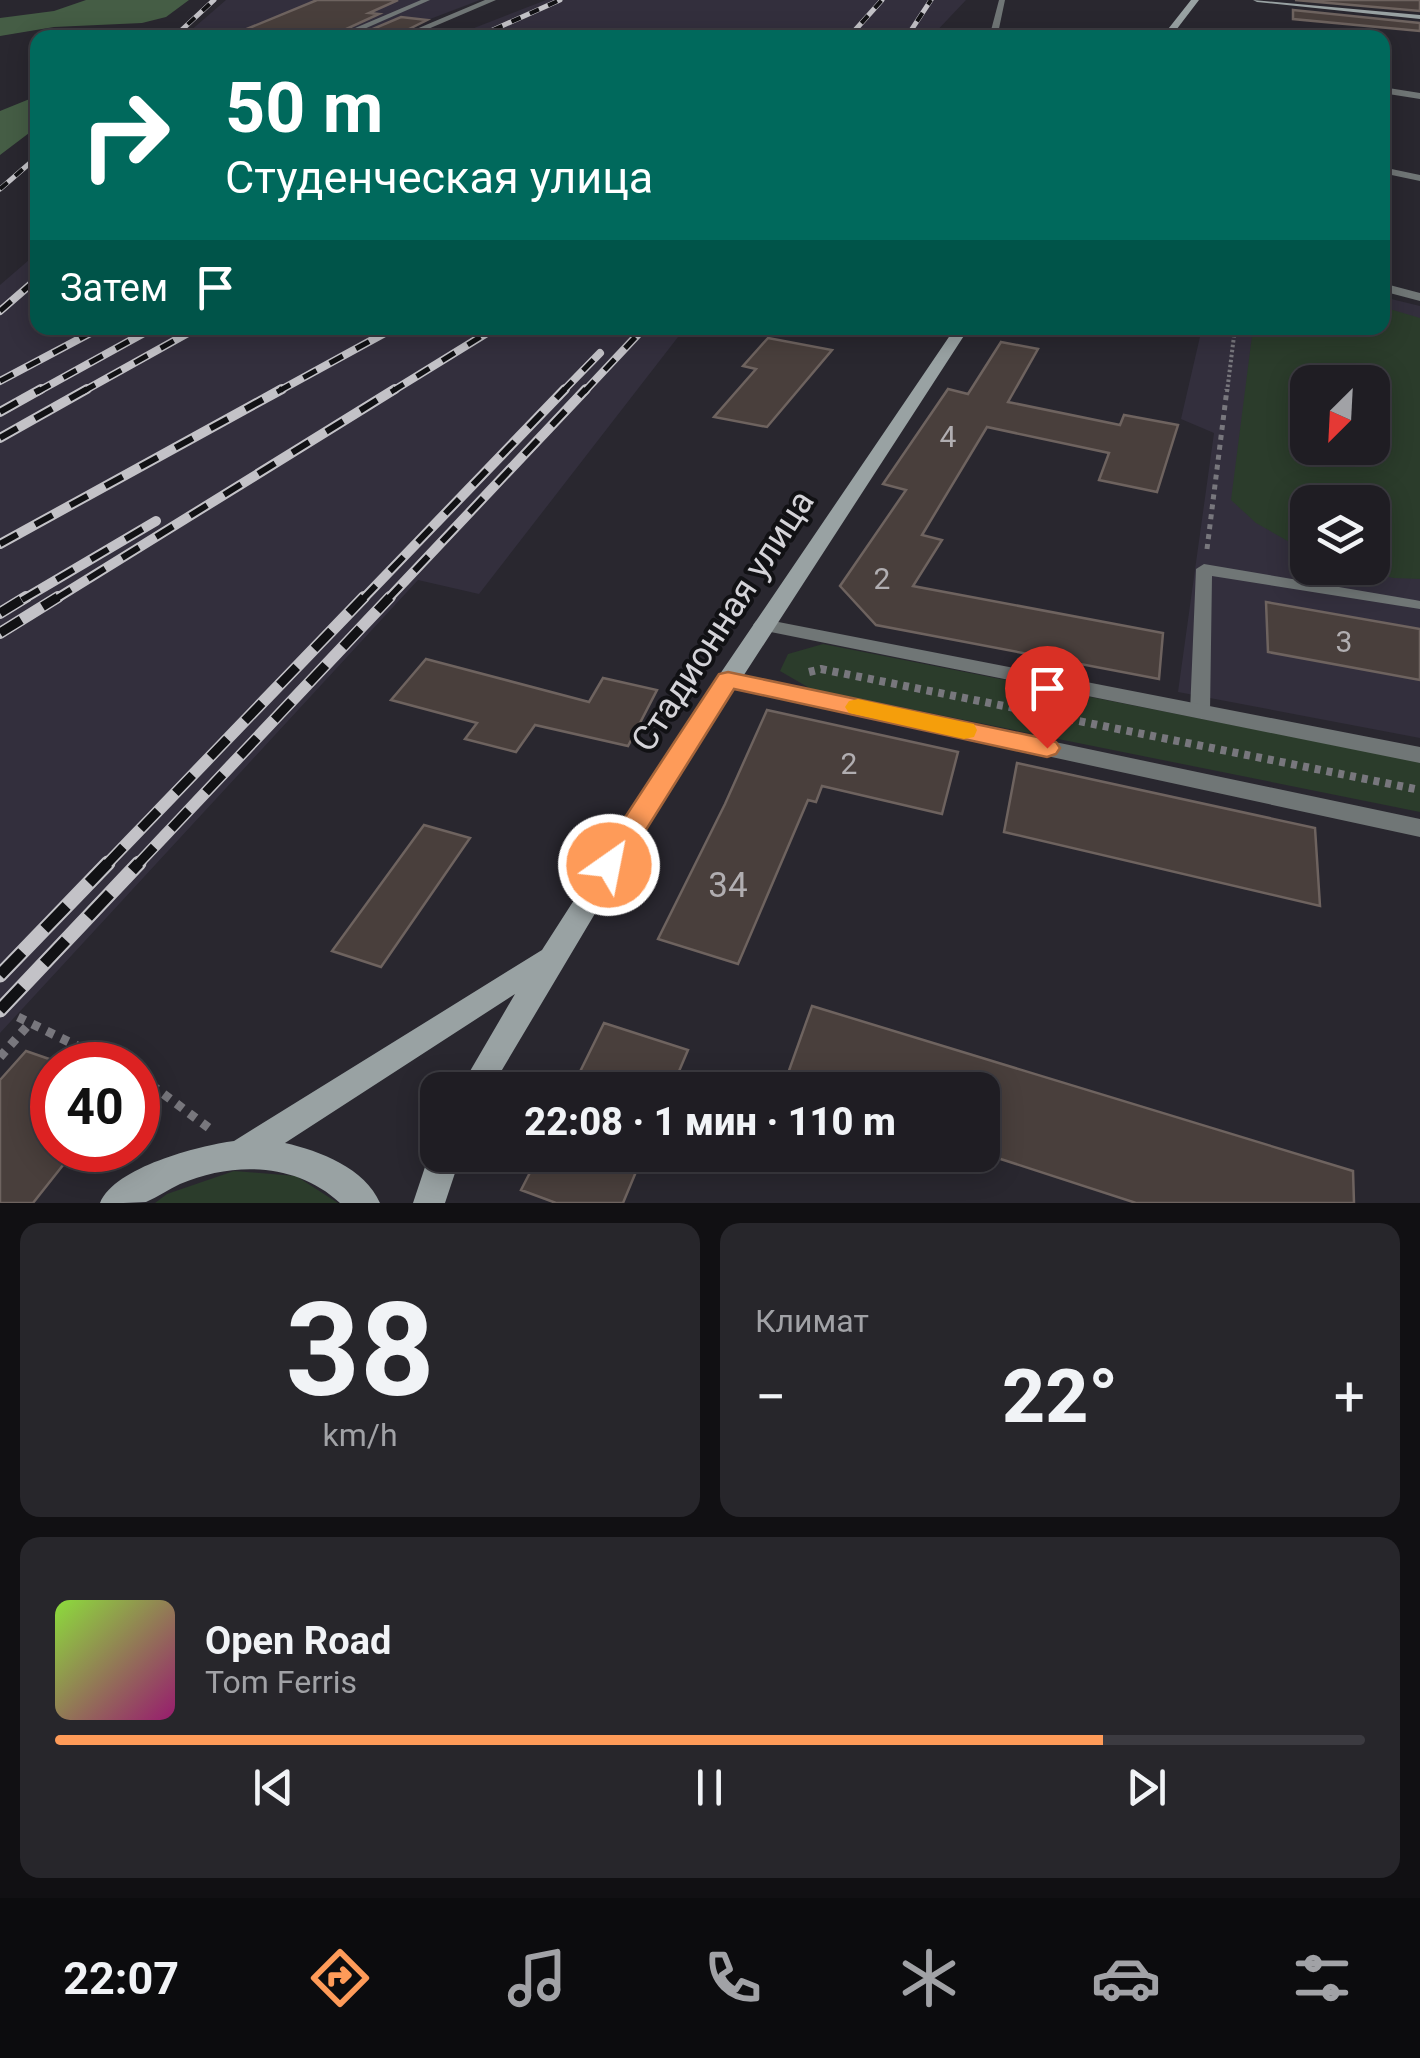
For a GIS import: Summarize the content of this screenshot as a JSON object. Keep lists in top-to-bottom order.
{
  "streets": {
    "street": ["Стадионная улица"]
  },
  "house_numbers": [
    "4",
    "2",
    "3",
    "2",
    "34"
  ],
  "north": "bottom left",
  "page": {
    "turn": ["50 m", "Студенческая улица"],
    "then": "Затем",
    "limit": "40",
    "trip": "22:08 · 1 мин · 110 m",
    "tile": [
      ["38", "km/h"],
      "Климат"
    ],
    "heat": ["−", "22°", "+"],
    "song": ["Open Road", "Tom Ferris"],
    "tabs": "22:07"
  }
}
